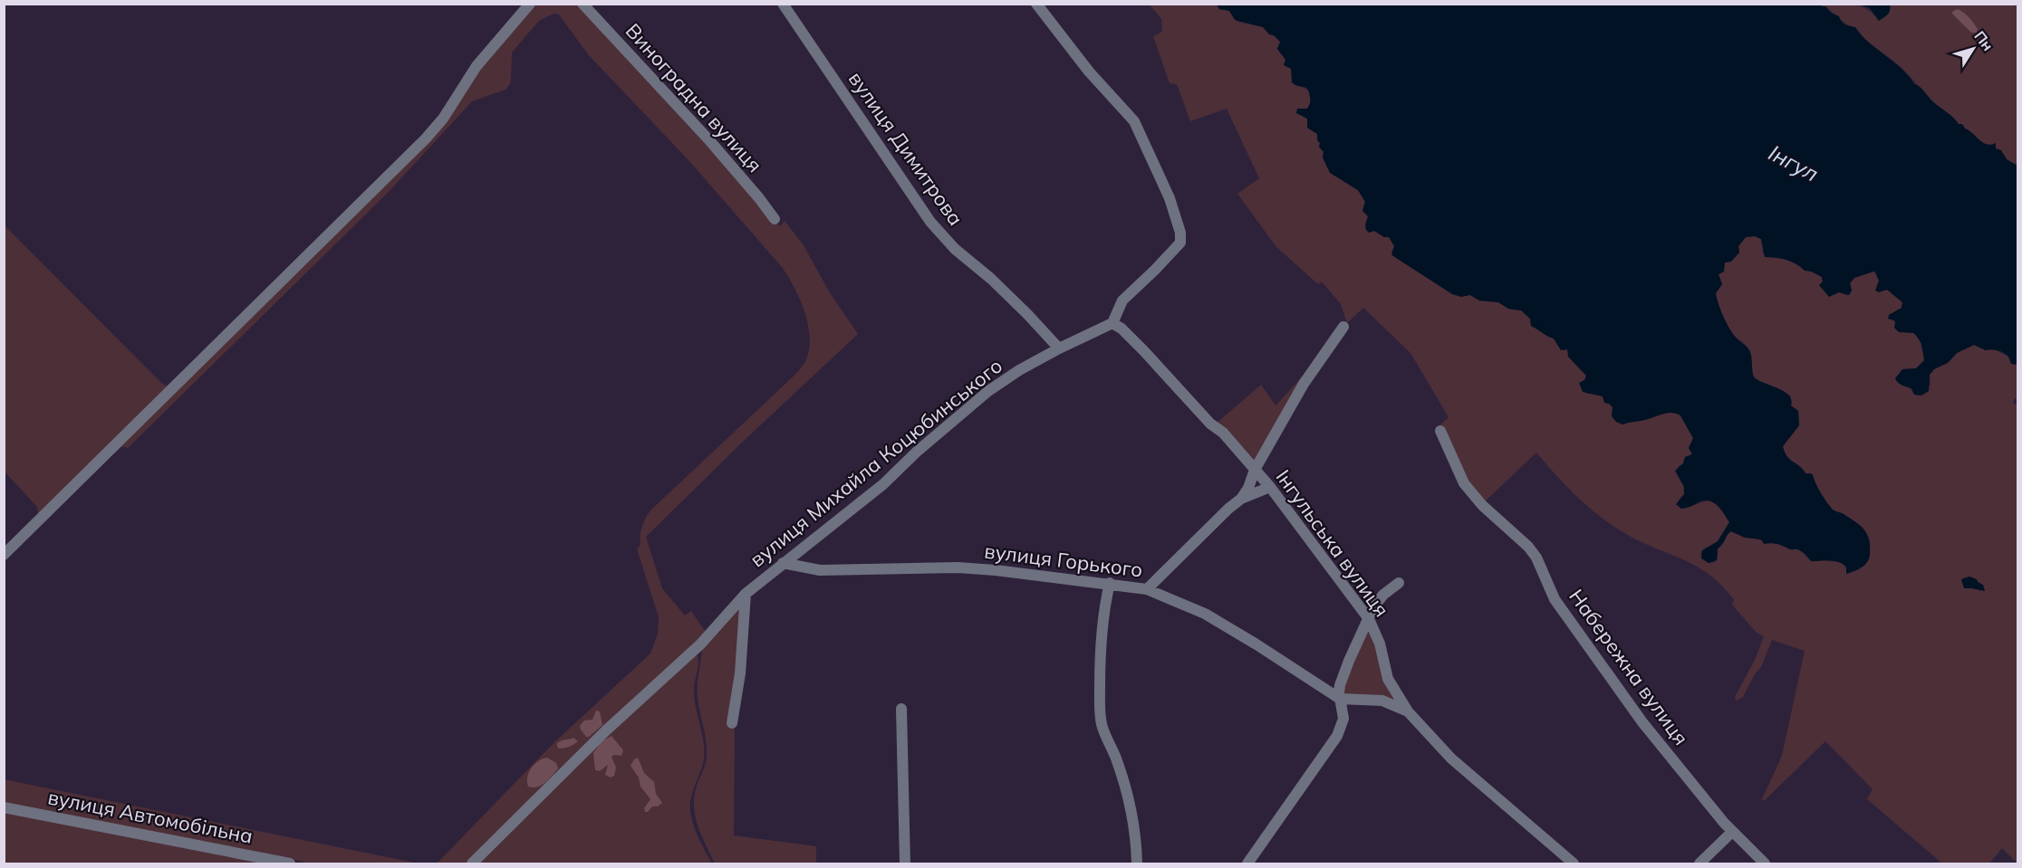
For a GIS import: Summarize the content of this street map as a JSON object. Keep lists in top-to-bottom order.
{
  "streets": {
    "street": [
      "Виноградна вулиця",
      "вулиця Димитрова",
      "вулиця Михайла Коцюбинського",
      "Інгульська вулиця",
      "вулиця Горького",
      "Набережна вулиця",
      "вулиця Автомобільна"
    ]
  },
  "crossings": [
    ["вулиця Димитрова", "вулиця Михайла Коцюбинського"],
    ["вулиця Михайла Коцюбинського", "Інгульська вулиця"],
    ["вулиця Михайла Коцюбинського", "вулиця Горького"]
  ],
  "water": ["Інгул"],
  "north": "top right"
}
